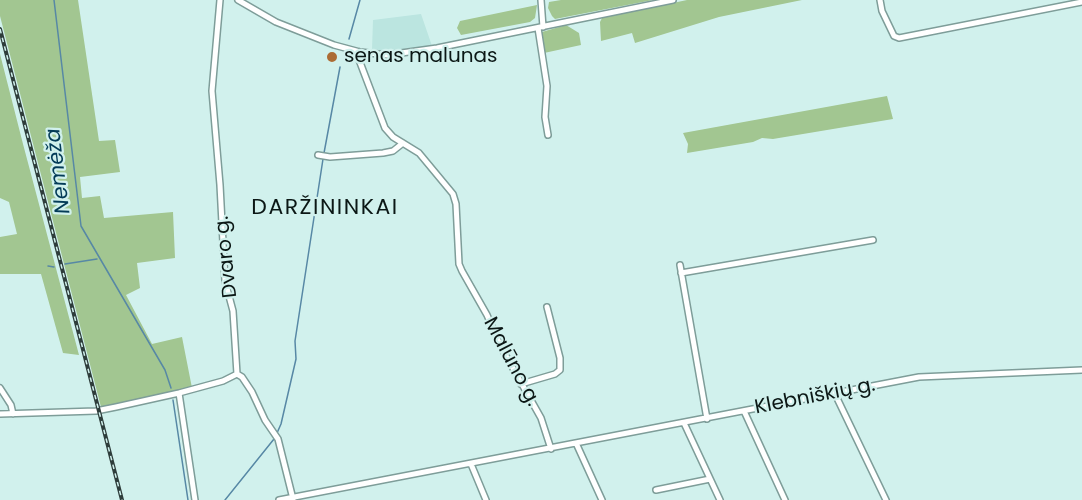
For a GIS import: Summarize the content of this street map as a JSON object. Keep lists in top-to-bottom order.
{
  "streets": {
    "street": ["Dvaro g.", "Malūno g.", "Klebniškių g."]
  },
  "crossings": [
    ["Malūno g.", "Klebniškių g."]
  ],
  "districts": ["DARŽININKAI"],
  "water": ["Nemėža"],
  "places": ["senas malunas"]
}
